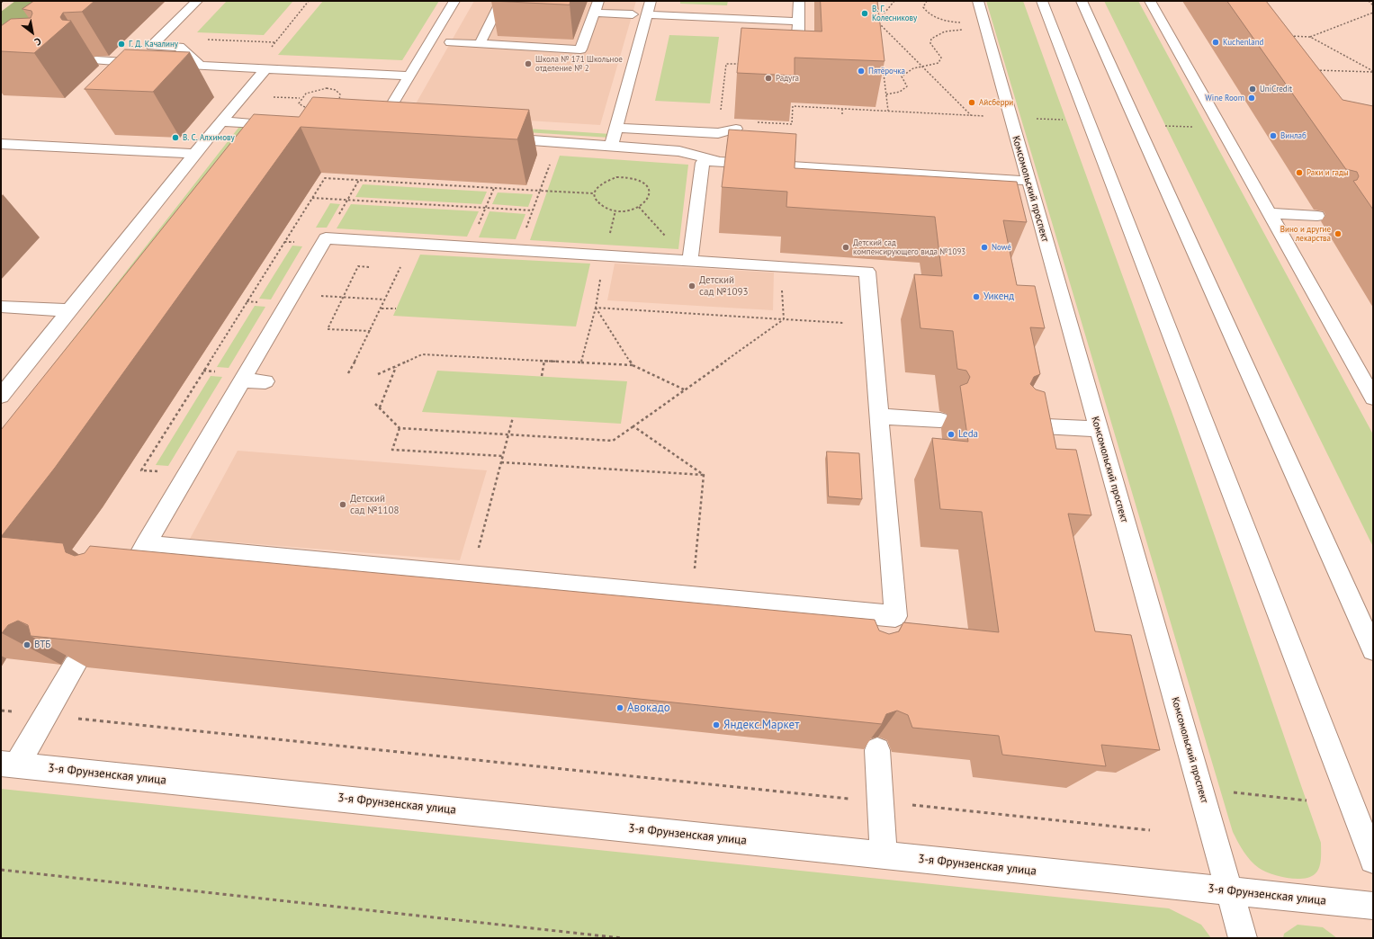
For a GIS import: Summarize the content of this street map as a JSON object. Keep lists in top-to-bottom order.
{
  "streets": {
    "street": ["Комсомольский проспект", "3-я Фрунзенская улица"]
  },
  "crossings": [
    ["Комсомольский проспект", "3-я Фрунзенская улица"]
  ],
  "places": [
    "В. Г. Колесникову",
    "Kuchenland",
    "Г. Д. Качалину",
    "Школа № 171 Школьное отделение № 2",
    "Пятёрочка",
    "Радуга",
    "UniCredit",
    "Wine Room",
    "Айсберри",
    "Винлаб",
    "В. С. Алхимову",
    "Раки и гады",
    "Вино и другие лекарства",
    "Детский сад компенсирующего вида №1093",
    "Nowé",
    "Детский сад №1093",
    "Уикенд",
    "Leda",
    "Детский сад №1108",
    "ВТБ",
    "Авокадо",
    "Яндекс.Маркет"
  ],
  "north": "bottom right"
}
